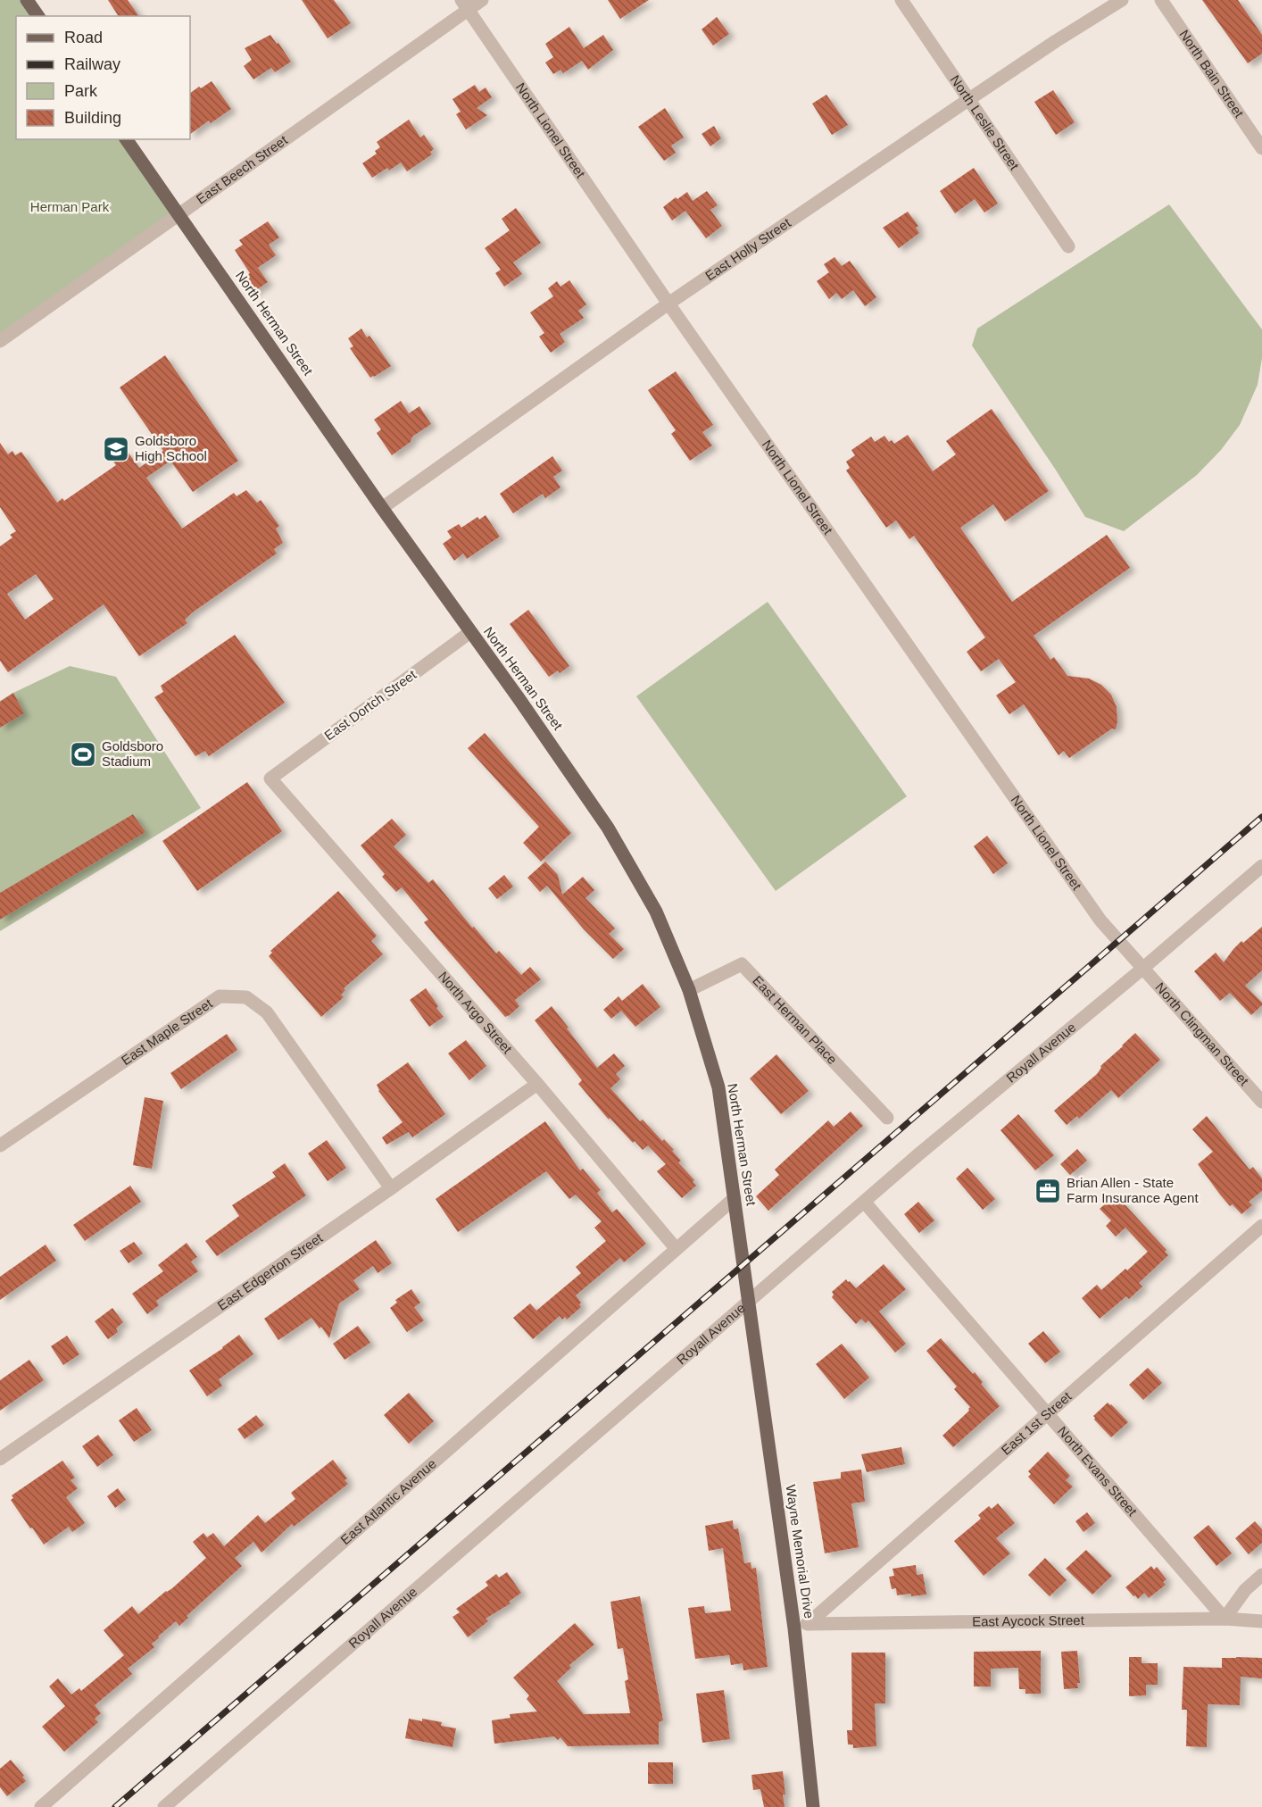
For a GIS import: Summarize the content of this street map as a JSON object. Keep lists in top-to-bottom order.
{
  "streets": {
    "main road": ["North Herman Street", "Wayne Memorial Drive"],
    "street": [
      "North Bain Street",
      "North Leslie Street",
      "North Lionel Street",
      "East Beech Street",
      "East Holly Street",
      "East Dortch Street",
      "North Argo Street",
      "East Herman Place",
      "East Maple Street",
      "North Clingman Street",
      "Royall Avenue",
      "East Edgerton Street",
      "East 1st Street",
      "North Evans Street",
      "East Atlantic Avenue",
      "East Aycock Street"
    ]
  },
  "crossings": [
    ["North Leslie Street", "East Holly Street"],
    ["North Lionel Street", "East Beech Street"],
    ["North Lionel Street", "East Holly Street"],
    ["North Lionel Street", "North Clingman Street"],
    ["North Lionel Street", "Royall Avenue"],
    ["East Beech Street", "North Herman Street"],
    ["East Holly Street", "North Herman Street"],
    ["North Herman Street", "East Dortch Street"],
    ["North Herman Street", "East Herman Place"],
    ["North Herman Street", "Royall Avenue"],
    ["North Herman Street", "East Atlantic Avenue"],
    ["North Herman Street", "Wayne Memorial Drive"],
    ["East Dortch Street", "North Argo Street"],
    ["North Argo Street", "East Edgerton Street"],
    ["North Argo Street", "East Atlantic Avenue"],
    ["East Maple Street", "East Edgerton Street"],
    ["North Clingman Street", "Royall Avenue"],
    ["Royall Avenue", "North Evans Street"],
    ["Royall Avenue", "Wayne Memorial Drive"],
    ["East 1st Street", "North Evans Street"],
    ["East 1st Street", "East Aycock Street"],
    ["North Evans Street", "East Aycock Street"],
    ["Wayne Memorial Drive", "East Aycock Street"]
  ],
  "parks": ["Herman Park"],
  "places": {
    "school or university": ["Goldsboro High School"],
    "sports": ["Goldsboro Stadium"],
    "office": ["Brian Allen - State Farm Insurance Agent"]
  },
  "legend": [
    "Road",
    "Railway",
    "Park",
    "Building"
  ]
}
